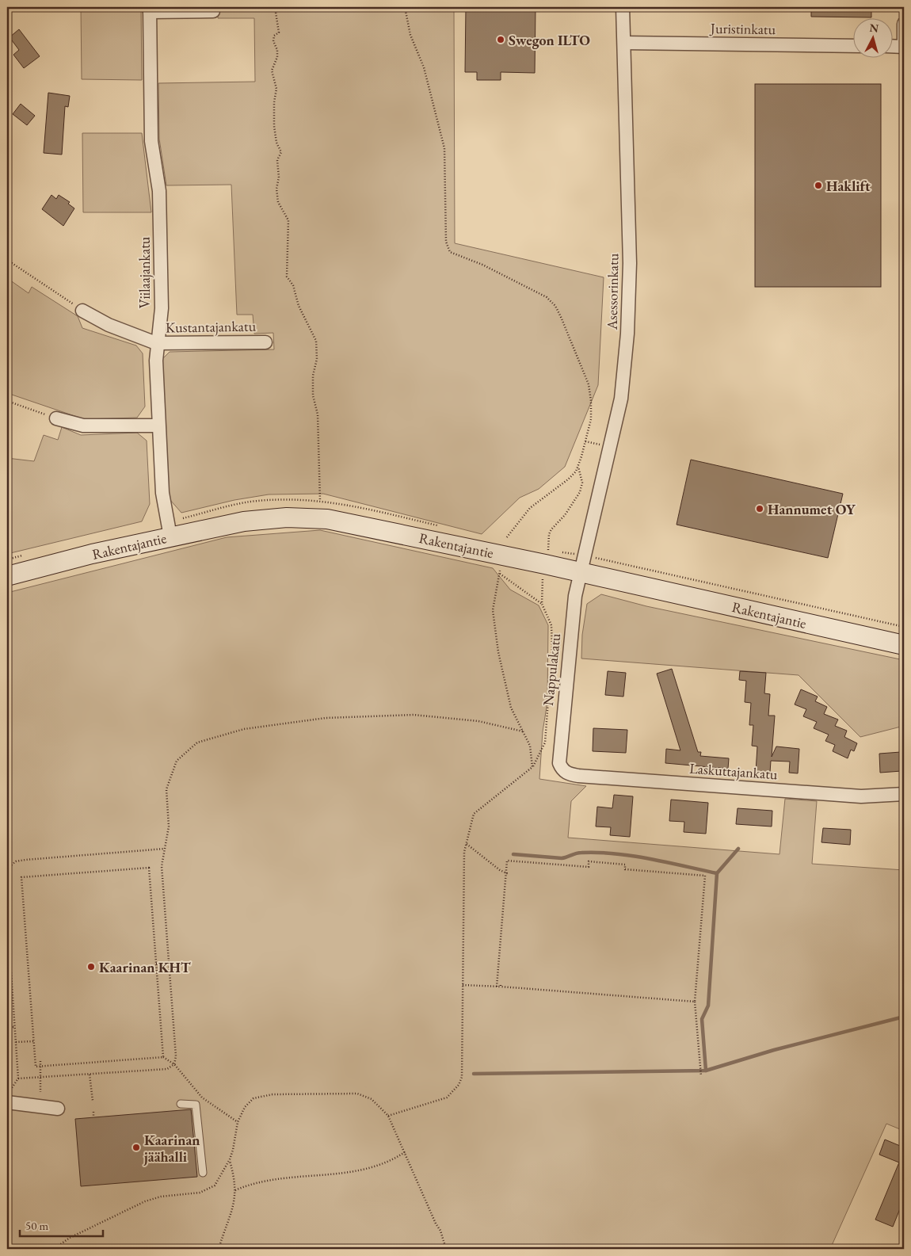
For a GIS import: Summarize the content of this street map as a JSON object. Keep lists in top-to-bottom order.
{
  "streets": {
    "street": [
      "Juristinkatu",
      "Viilaajankatu",
      "Asessorinkatu",
      "Kustantajankatu",
      "Rakentajantie",
      "Nappulakatu",
      "Laskuttajankatu"
    ]
  },
  "crossings": [
    ["Juristinkatu", "Asessorinkatu"],
    ["Viilaajankatu", "Kustantajankatu"],
    ["Viilaajankatu", "Rakentajantie"],
    ["Asessorinkatu", "Rakentajantie"],
    ["Asessorinkatu", "Nappulakatu"],
    ["Rakentajantie", "Nappulakatu"],
    ["Nappulakatu", "Laskuttajankatu"]
  ],
  "places": [
    "Swegon ILTO",
    "Haklift",
    "Hannumet OY",
    "Kaarinan KHT",
    "Kaarinan jäähalli"
  ],
  "scale_bar": "50 m",
  "north": "top"
}
